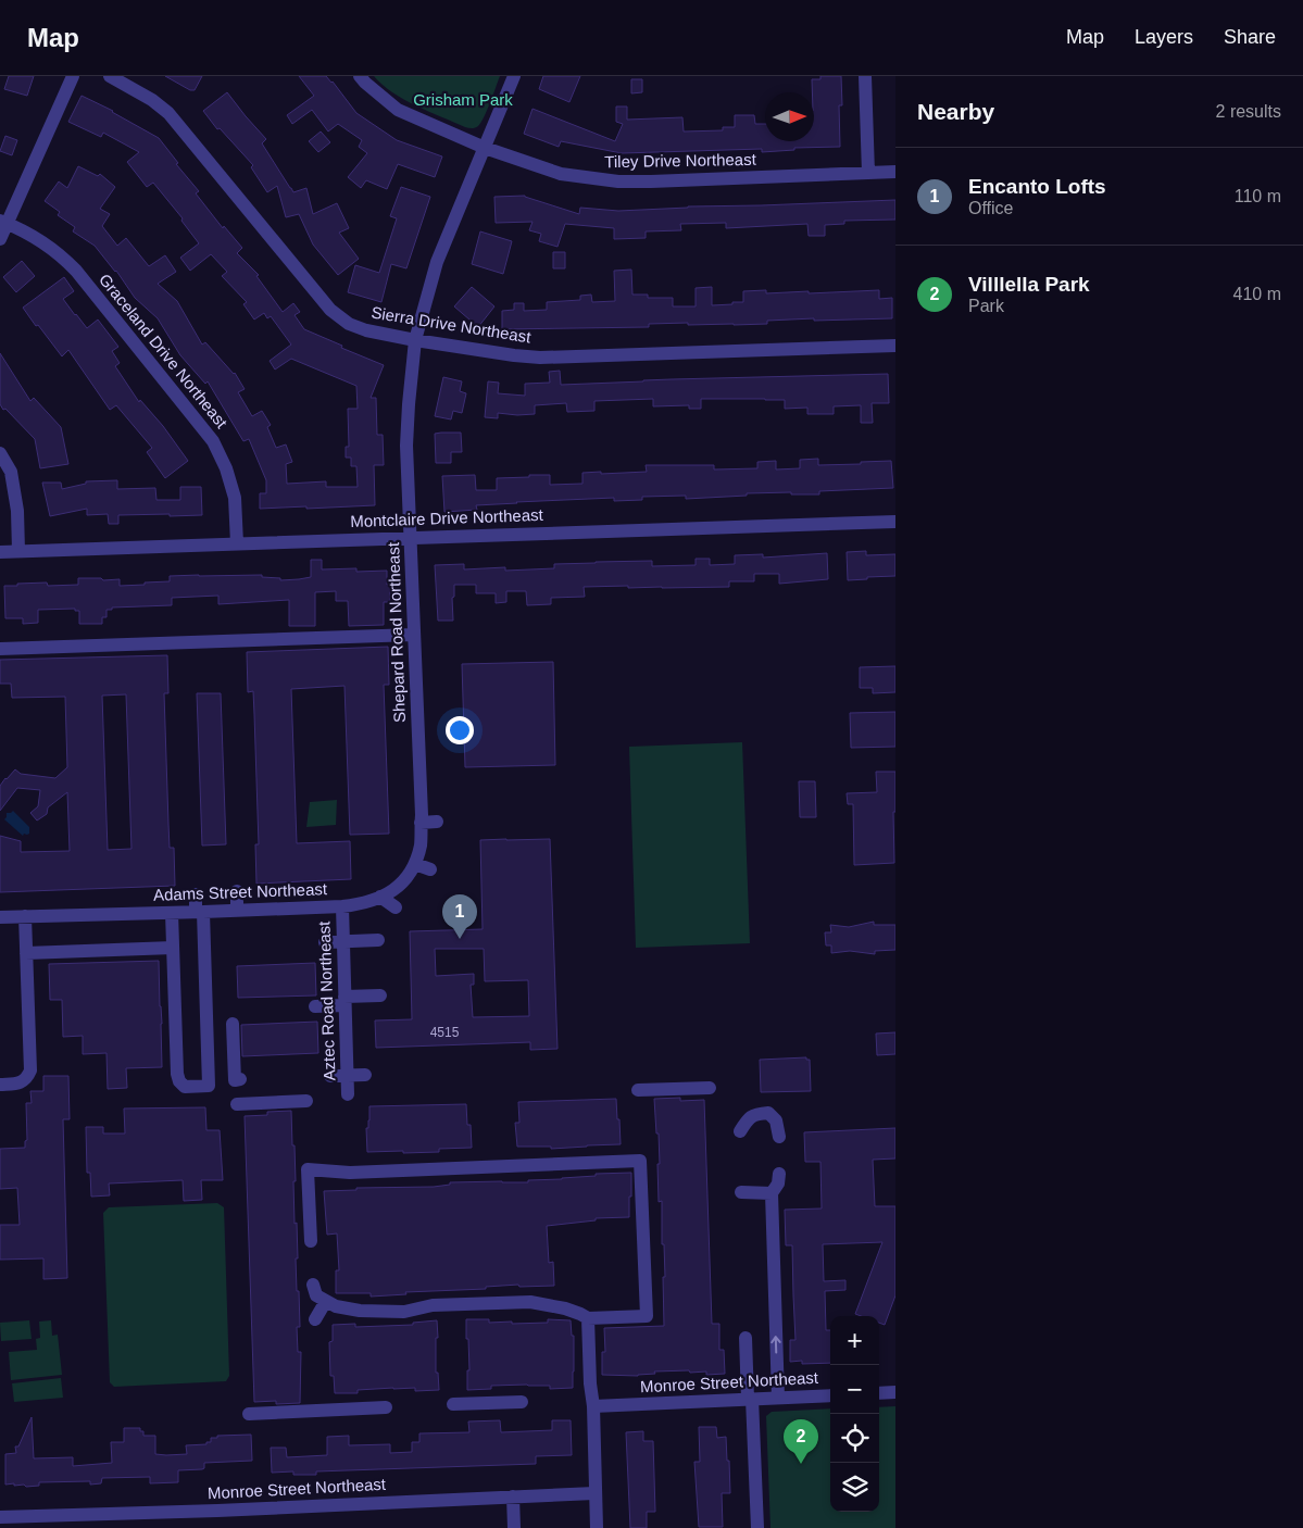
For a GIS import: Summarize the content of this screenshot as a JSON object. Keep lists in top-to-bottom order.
{
  "streets": {
    "street": [
      "Tiley Drive Northeast",
      "Sierra Drive Northeast",
      "Graceland Drive Northeast",
      "Montclaire Drive Northeast",
      "Shepard Road Northeast",
      "Adams Street Northeast",
      "Aztec Road Northeast",
      "Monroe Street Northeast"
    ]
  },
  "crossings": [
    ["Tiley Drive Northeast", "Shepard Road Northeast"],
    ["Sierra Drive Northeast", "Shepard Road Northeast"],
    ["Graceland Drive Northeast", "Montclaire Drive Northeast"],
    ["Montclaire Drive Northeast", "Shepard Road Northeast"],
    ["Shepard Road Northeast", "Adams Street Northeast"],
    ["Adams Street Northeast", "Aztec Road Northeast"]
  ],
  "parks": ["Grisham Park"],
  "house_numbers": ["4515"],
  "north": "right",
  "page": {
    "header": "Map",
    "nav": ["Map", "Layers", "Share"],
    "heading": ["Nearby", "2 results"],
    "list": [
      {
        "mark": "1",
        "name": "Encanto Lofts",
        "note": "Office",
        "value": "110 m"
      },
      {
        "mark": "2",
        "name": "Villlella Park",
        "note": "Park",
        "value": "410 m"
      }
    ],
    "pins": ["1", "2"],
    "map_buttons": ["+", "−"]
  }
}
